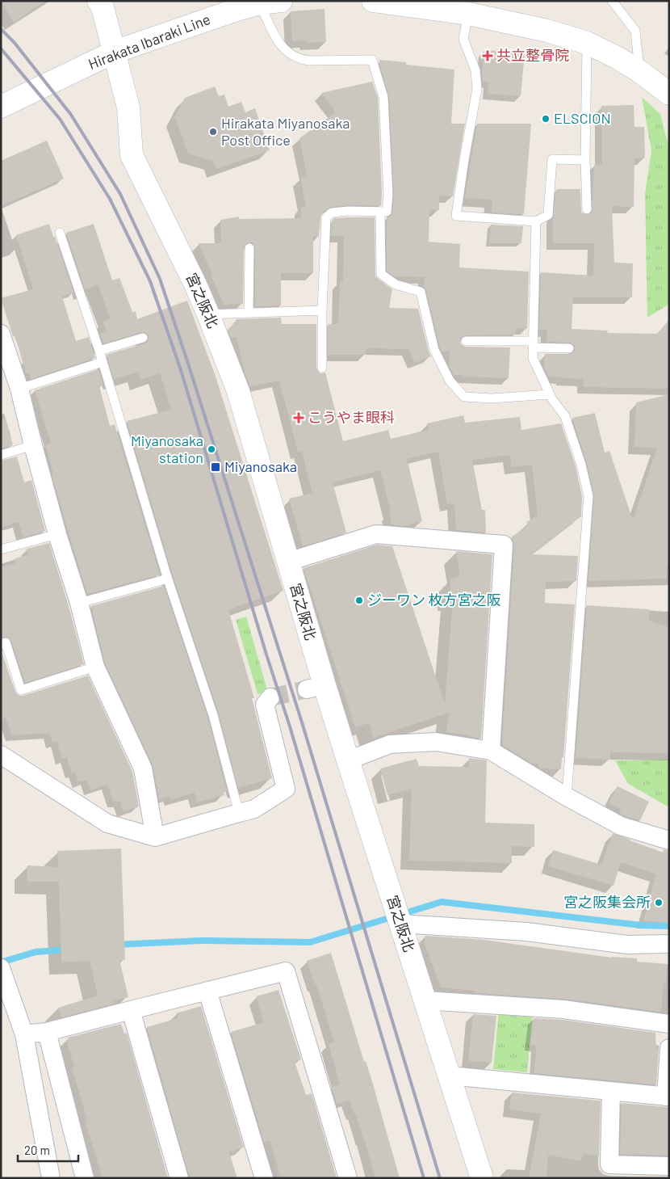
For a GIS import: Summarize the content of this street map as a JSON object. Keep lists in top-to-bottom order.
{
  "streets": {
    "street": ["Hirakata Ibaraki Line", "宮之阪北"]
  },
  "crossings": [
    ["Hirakata Ibaraki Line", "宮之阪北"]
  ],
  "places": {
    "health": ["共立整骨院", "こうやま眼科"],
    "other": [
      "ELSCION",
      "Hirakata Miyanosaka Post Office",
      "Miyanosaka station",
      "ジーワン 枚方宮之阪",
      "宮之阪集会所"
    ],
    "transit": ["Miyanosaka"]
  },
  "scale_bar": "20 m"
}
